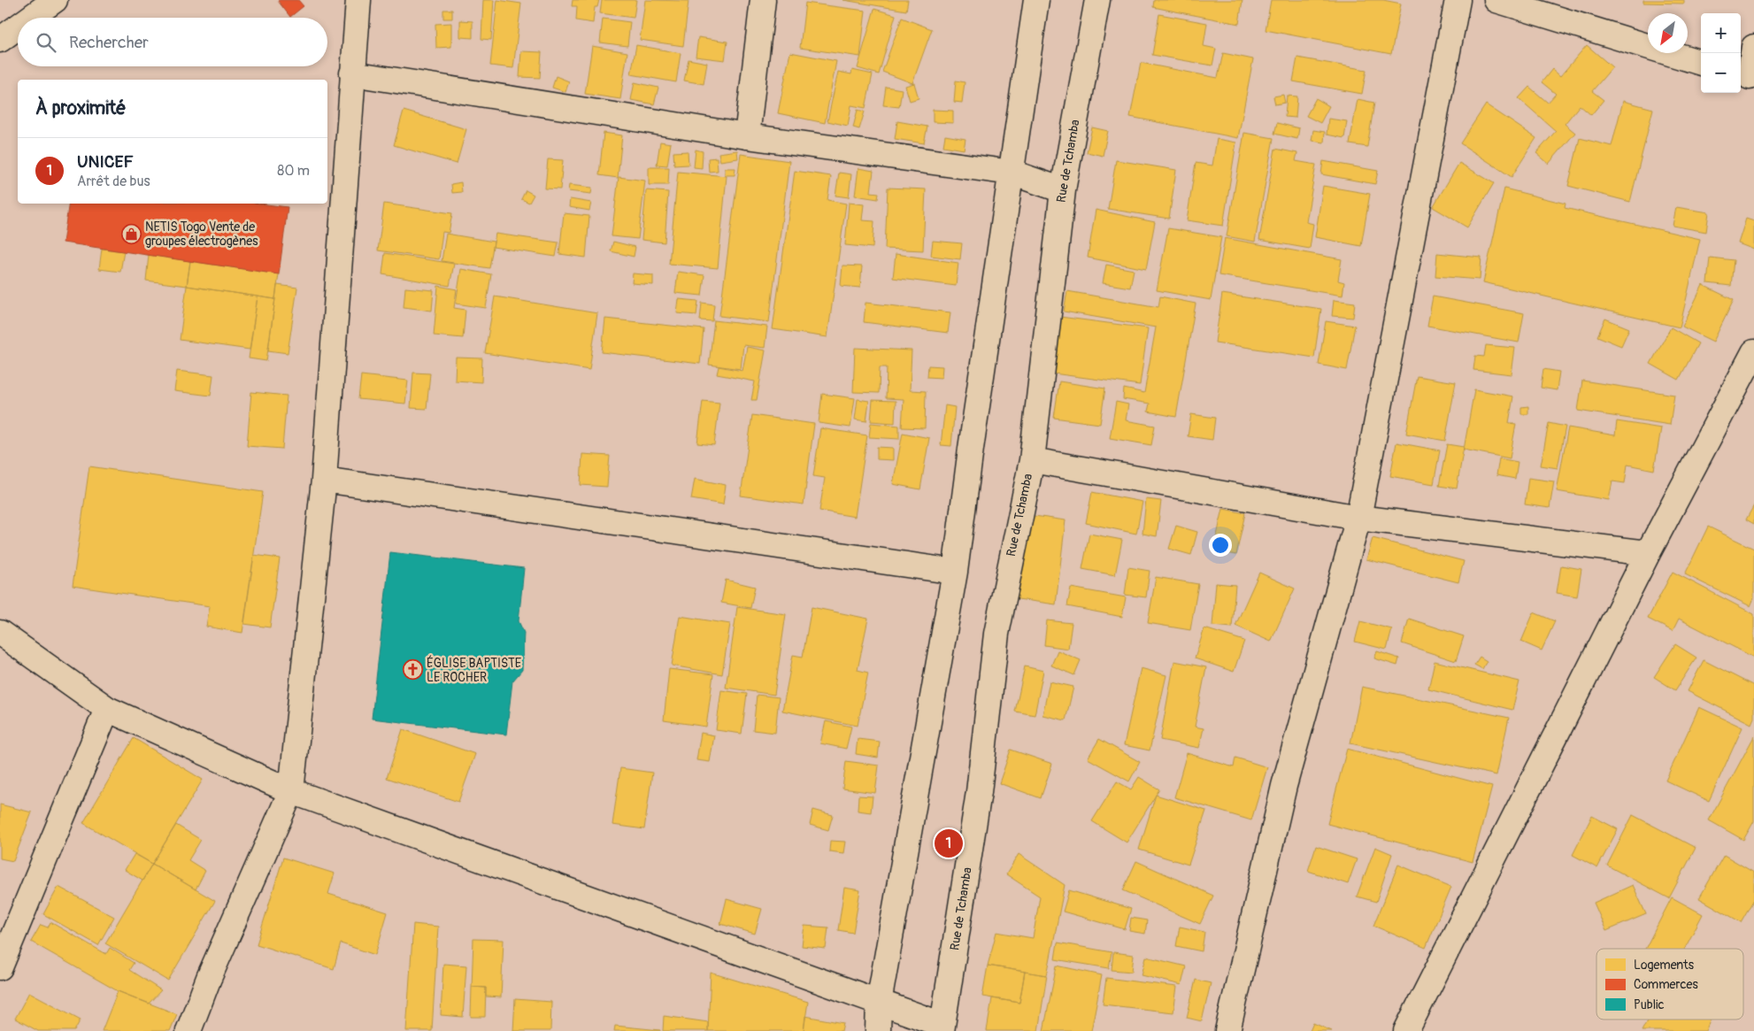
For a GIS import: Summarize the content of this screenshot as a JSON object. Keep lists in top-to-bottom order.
{
  "streets": {
    "street": ["Rue de Tchamba"]
  },
  "places": {
    "shop": ["NETIS Togo Vente de groupes électrogènes"],
    "church": ["ÉGLISE BAPTISTE LE ROCHER"]
  },
  "legend": ["Logements", "Commerces", "Public"],
  "north": "bottom left",
  "page": {
    "map_buttons": ["+", "−"],
    "search": "Rechercher",
    "heading": "À proximité",
    "list": [
      {
        "mark": "1",
        "name": "UNICEF",
        "note": "Arrêt de bus",
        "value": "80 m"
      }
    ],
    "pins": "1"
  }
}
